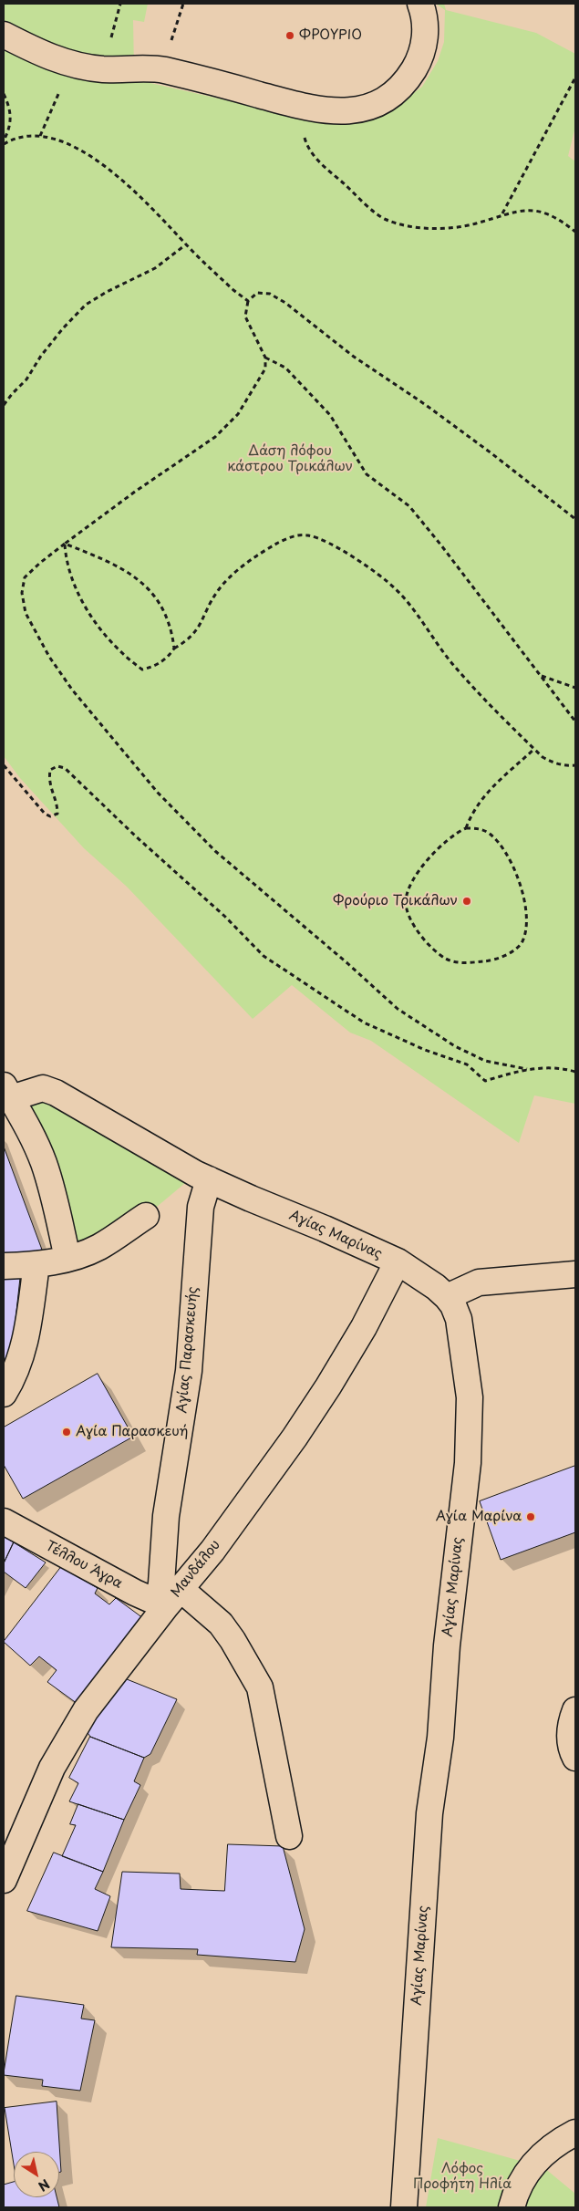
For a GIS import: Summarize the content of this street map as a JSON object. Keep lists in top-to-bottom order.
{
  "streets": {
    "street": [
      "Αγίας Μαρίνας",
      "Αγίας Παρασκευής",
      "Τέλλου Άγρα",
      "Μανδάλου"
    ]
  },
  "crossings": [
    ["Αγίας Μαρίνας", "Αγίας Παρασκευής"],
    ["Αγίας Μαρίνας", "Μανδάλου"],
    ["Αγίας Παρασκευής", "Τέλλου Άγρα"],
    ["Αγίας Παρασκευής", "Μανδάλου"],
    ["Τέλλου Άγρα", "Μανδάλου"]
  ],
  "parks": ["Δάση λόφου κάστρου Τρικάλων", "Λόφος Προφήτη Ηλία"],
  "places": [
    "ΦΡΟΥΡΙΟ",
    "Φρούριο Τρικάλων",
    "Αγία Παρασκευή",
    "Αγία Μαρίνα"
  ],
  "north": "bottom right"
}
